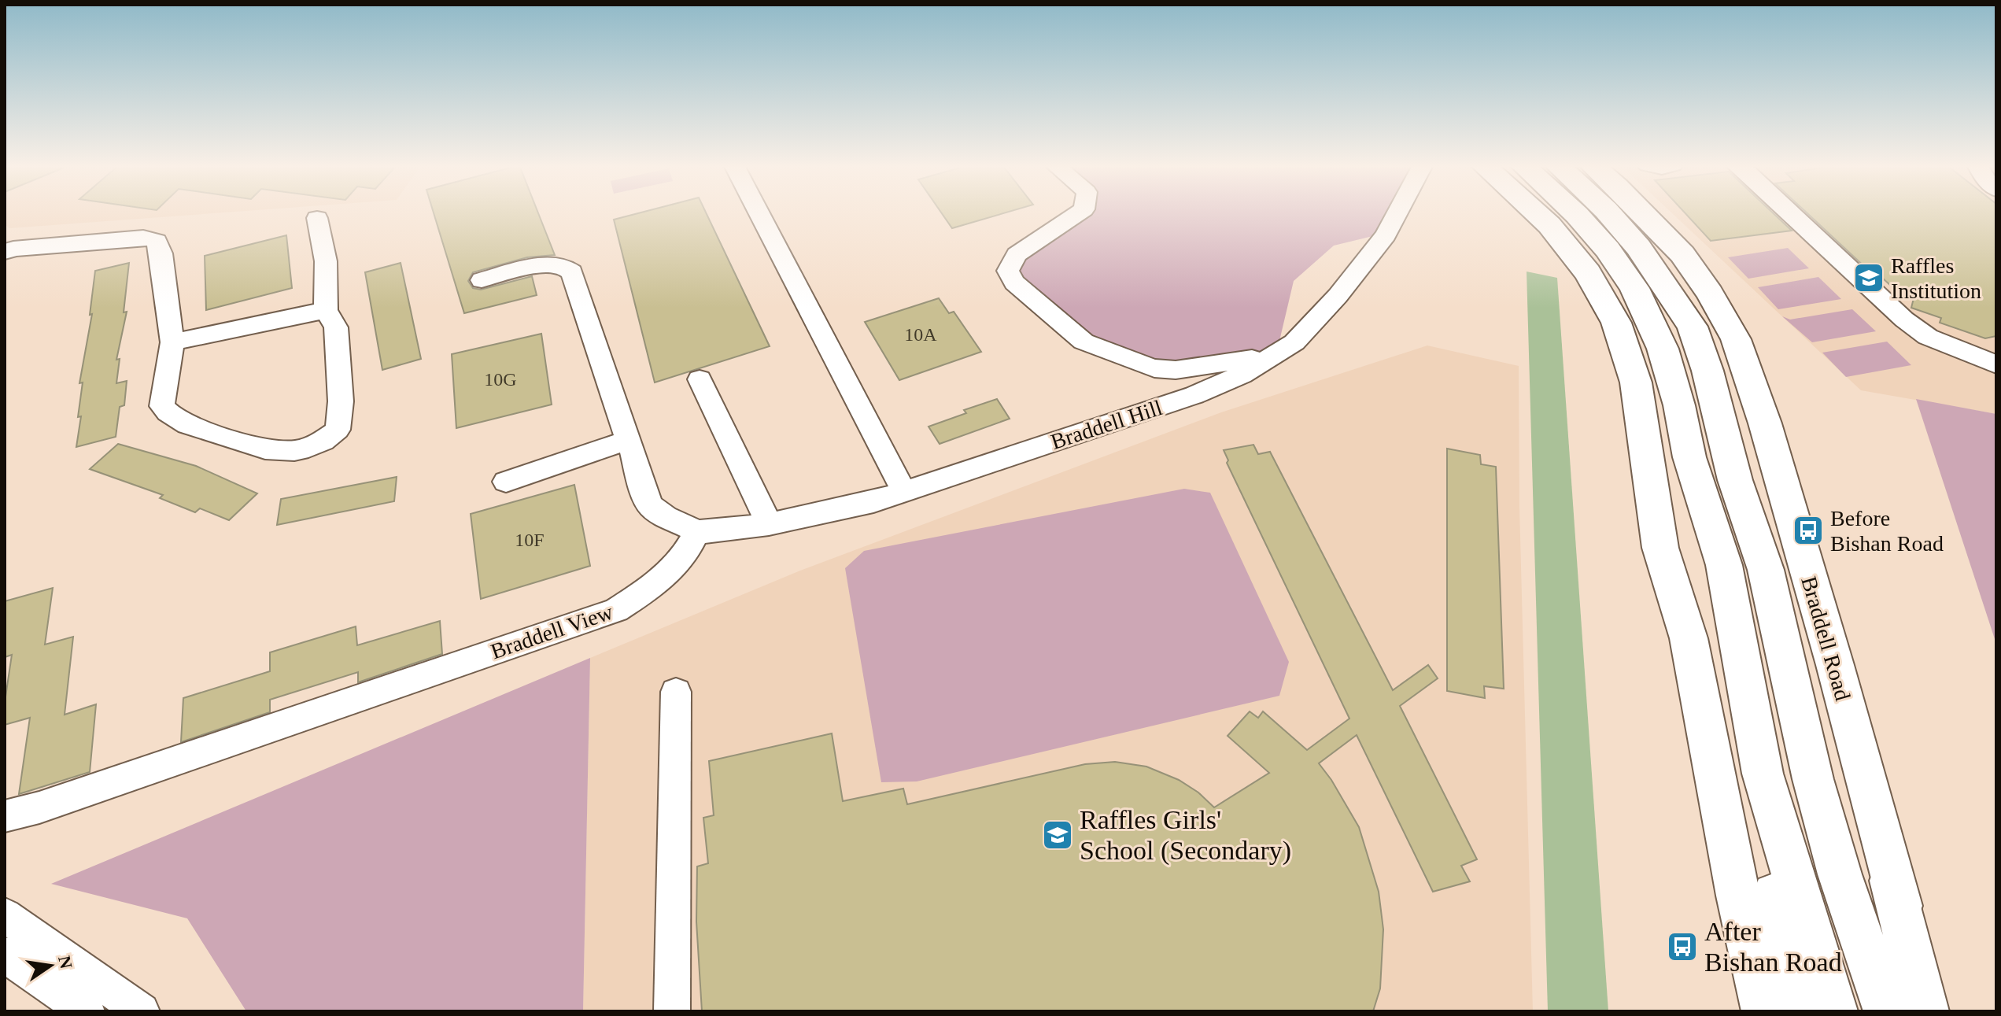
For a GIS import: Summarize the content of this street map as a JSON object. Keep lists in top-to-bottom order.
{
  "streets": {
    "main road": ["Braddell Road"],
    "street": ["Braddell Hill", "Braddell View"]
  },
  "crossings": [
    ["Braddell Hill", "Braddell View"]
  ],
  "places": {
    "school or university": ["Raffles Institution", "Raffles Girls' School (Secondary)"],
    "bus stop": ["Before Bishan Road", "After Bishan Road"]
  },
  "house_numbers": ["10A", "10G", "10F"],
  "north": "right"
}
